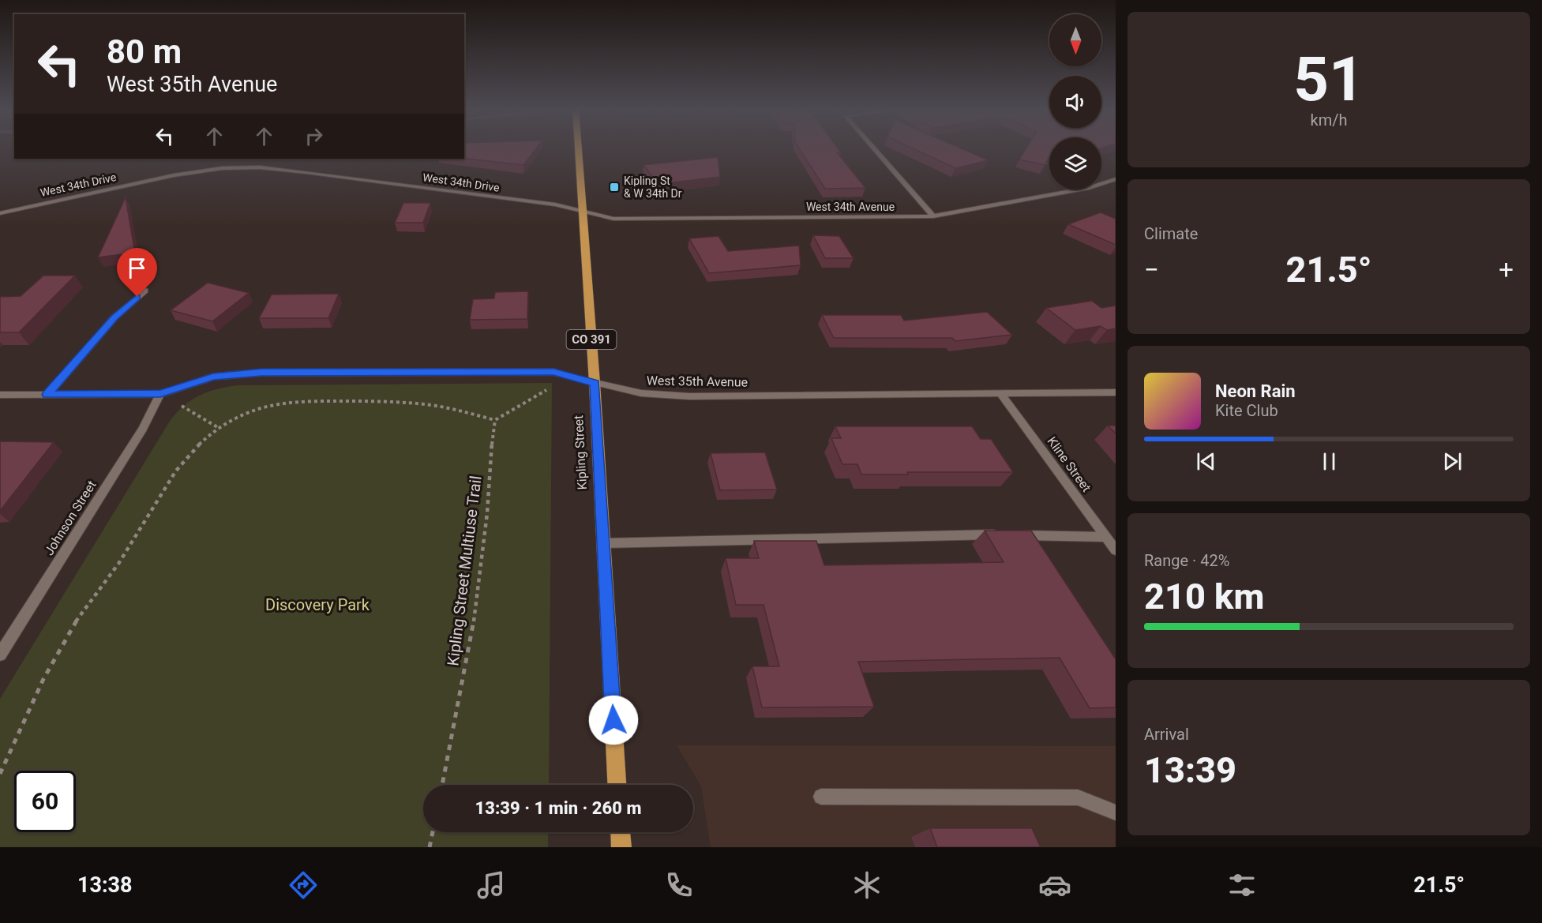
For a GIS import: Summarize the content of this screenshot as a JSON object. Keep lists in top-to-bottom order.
{
  "streets": {
    "main road": ["CO 391", "Kipling Street"],
    "street": [
      "West 34th Drive",
      "West 34th Avenue",
      "West 35th Avenue",
      "Kline Street",
      "Johnson Street"
    ],
    "path": ["Kipling Street Multiuse Trail"]
  },
  "crossings": [
    ["West 34th Drive", "West 34th Avenue"],
    ["West 34th Drive", "Kipling Street"],
    ["West 34th Avenue", "Kipling Street"],
    ["West 35th Avenue", "Kipling Street"],
    ["West 35th Avenue", "Kline Street"],
    ["West 35th Avenue", "Johnson Street"]
  ],
  "parks": ["Discovery Park"],
  "places": {
    "transit": ["Kipling St & W 34th Dr"]
  },
  "north": "bottom",
  "page": {
    "tile": [
      ["51", "km/h"],
      "Climate",
      ["Range · 42%", "210 km"],
      ["Arrival", "13:39"]
    ],
    "turn": ["80 m", "West 35th Avenue"],
    "heat": ["−", "21.5°", "+"],
    "song": ["Neon Rain", "Kite Club"],
    "limit": "60",
    "trip": "13:39 · 1 min · 260 m",
    "tabs": ["13:38", "21.5°"]
  }
}
